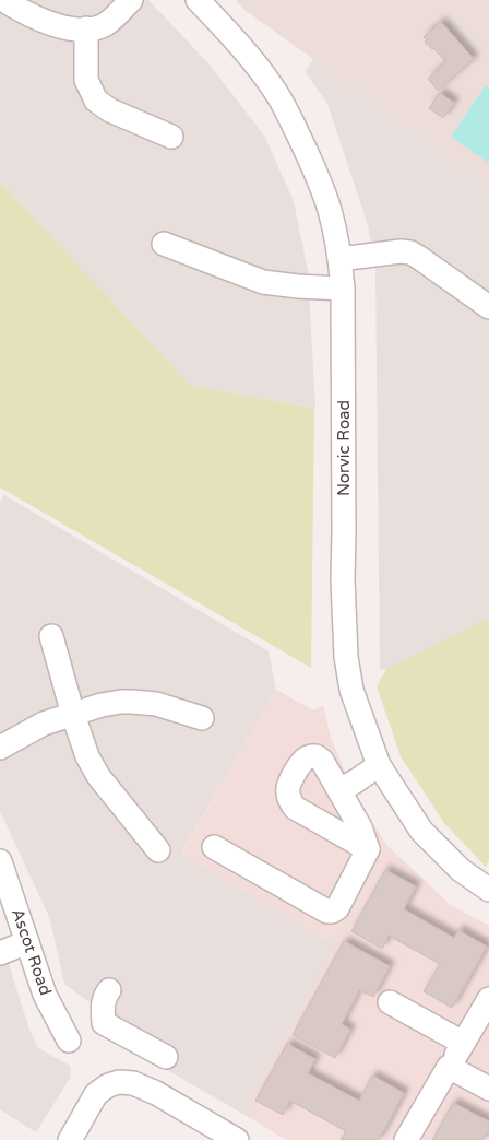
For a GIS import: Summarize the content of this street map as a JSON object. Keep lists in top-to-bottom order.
{
  "streets": {
    "street": ["Norvic Road", "Ascot Road"]
  }
}
